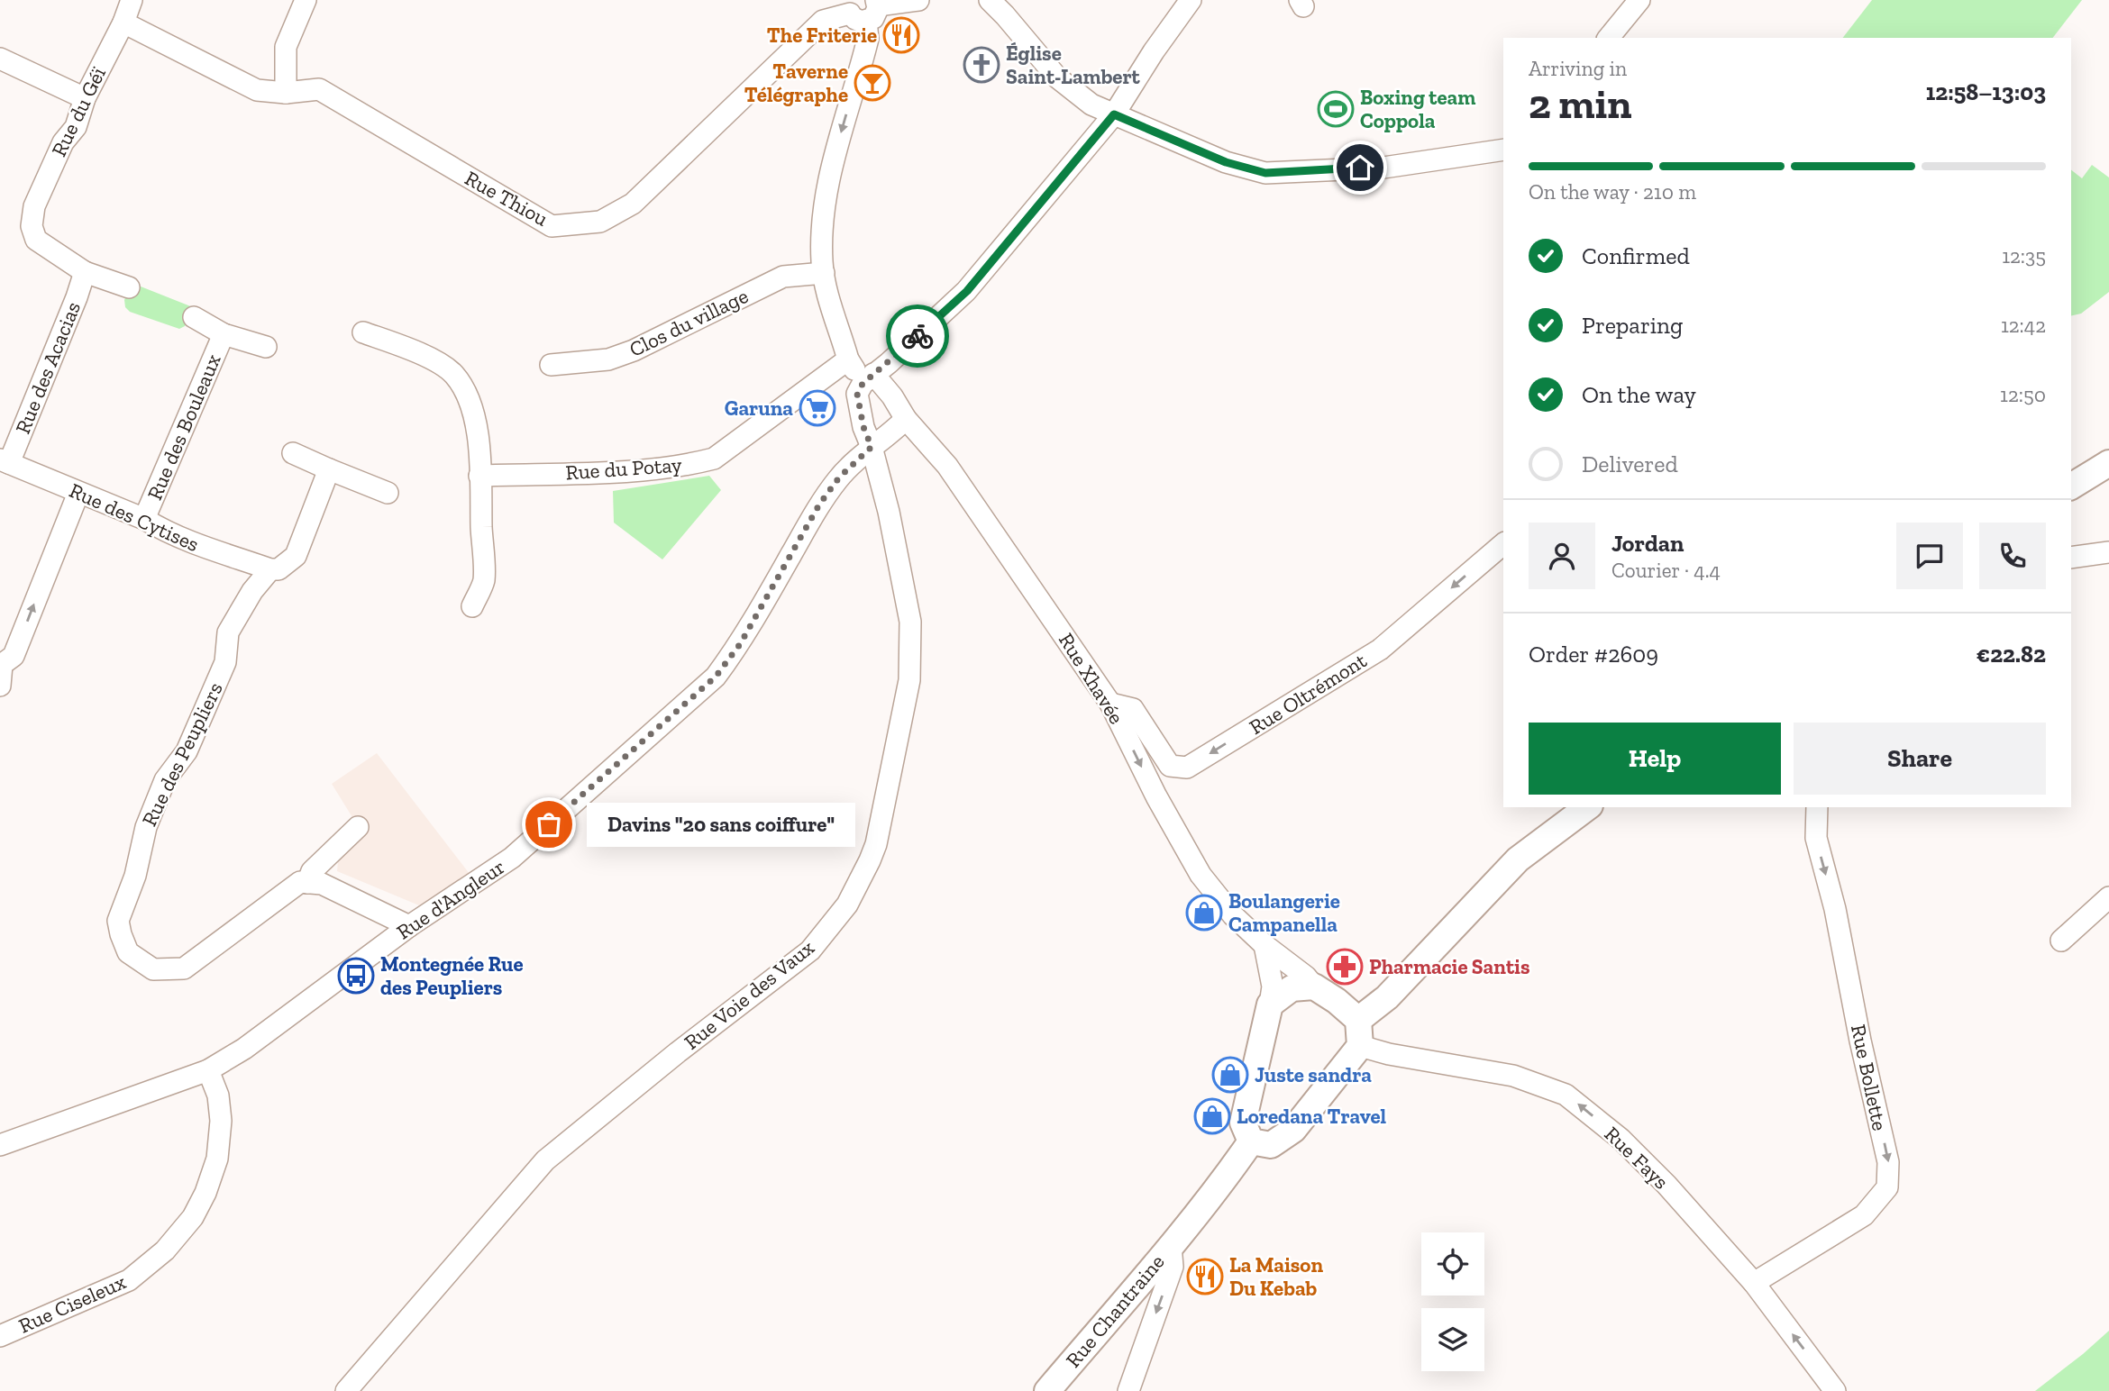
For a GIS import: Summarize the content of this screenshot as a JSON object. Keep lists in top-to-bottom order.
{
  "streets": {
    "street": [
      "Rue du Géï",
      "Rue Thiou",
      "Clos du village",
      "Rue des Acacias",
      "Rue des Bouleaux",
      "Rue du Potay",
      "Rue des Cytises",
      "Rue Xhavée",
      "Rue Oltrémont",
      "Rue des Peupliers",
      "Rue d'Angleur",
      "Rue Voie des Vaux",
      "Rue Bollette",
      "Rue Fays",
      "Rue Ciseleux",
      "Rue Chantraine"
    ]
  },
  "crossings": [
    ["Rue du Géï", "Rue Thiou"],
    ["Rue du Géï", "Rue des Acacias"],
    ["Rue des Acacias", "Rue des Cytises"],
    ["Rue des Bouleaux", "Rue des Cytises"],
    ["Rue des Cytises", "Rue des Peupliers"],
    ["Rue Xhavée", "Rue Oltrémont"],
    ["Rue Xhavée", "Rue d'Angleur"],
    ["Rue Xhavée", "Rue Voie des Vaux"],
    ["Rue d'Angleur", "Rue Voie des Vaux"],
    ["Rue d'Angleur", "Rue Ciseleux"],
    ["Rue Bollette", "Rue Fays"]
  ],
  "one_way": [
    "Rue Xhavée",
    "Rue Oltrémont",
    "Rue Bollette",
    "Rue Fays"
  ],
  "places": {
    "restaurant": ["The Friterie", "La Maison Du Kebab"],
    "church": ["Église Saint-Lambert"],
    "bar": ["Taverne Télégraphe"],
    "sports": ["Boxing team Coppola"],
    "supermarket": ["Garuna"],
    "other": ["Davins \"20 sans coiffure\""],
    "shop": ["Boulangerie Campanella", "Juste sandra", "Loredana Travel"],
    "pharmacy": ["Pharmacie Santis"],
    "bus stop": ["Montegnée Rue des Peupliers"]
  },
  "page": {
    "heading": ["2 min", "Arriving in", "12:58–13:03"],
    "panel": [
      "Jordan",
      "Courier · 4.4",
      "Order #2609",
      "€22.82"
    ],
    "bar": "On the way · 210 m",
    "list": [
      ["Confirmed", "12:35"],
      ["Preparing", "12:42"],
      ["On the way", "12:50"],
      "Delivered"
    ],
    "buttons": ["Help", "Share"],
    "bubble": "Davins \"20 sans coiffure\""
  }
}
